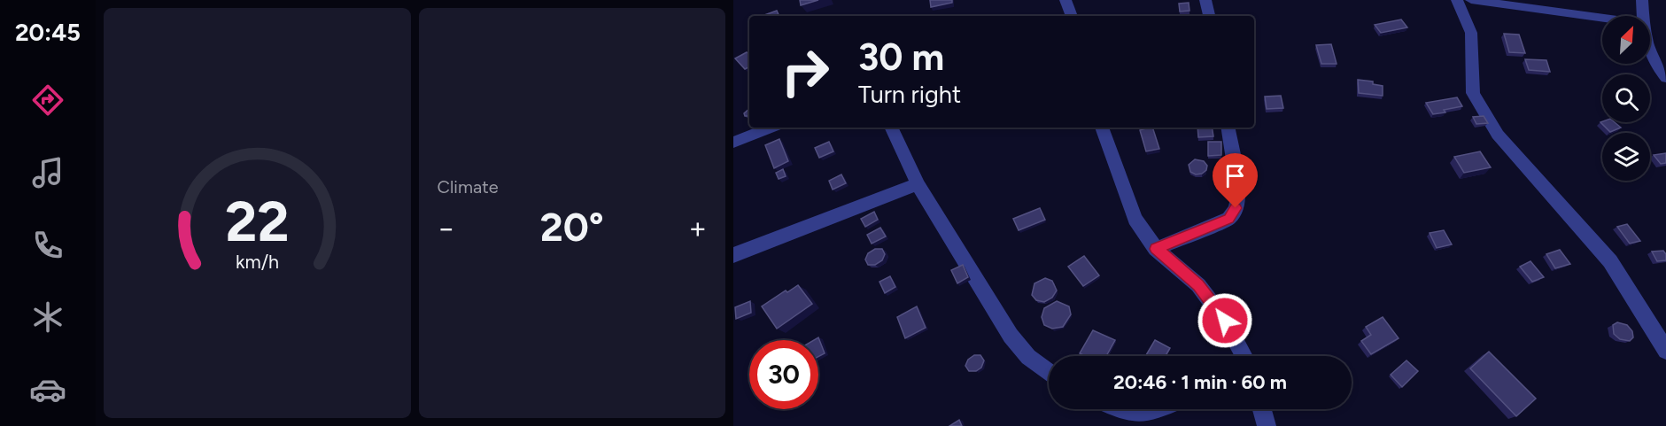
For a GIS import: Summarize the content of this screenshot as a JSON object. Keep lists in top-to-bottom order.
{
  "north": "top right",
  "page": {
    "tabs": "20:45",
    "tile": "Climate",
    "turn": ["30 m", "Turn right"],
    "heat": ["−", "20°", "+"],
    "limit": "30",
    "trip": "20:46 · 1 min · 60 m",
    "gauge": ["22", "km/h"]
  }
}
